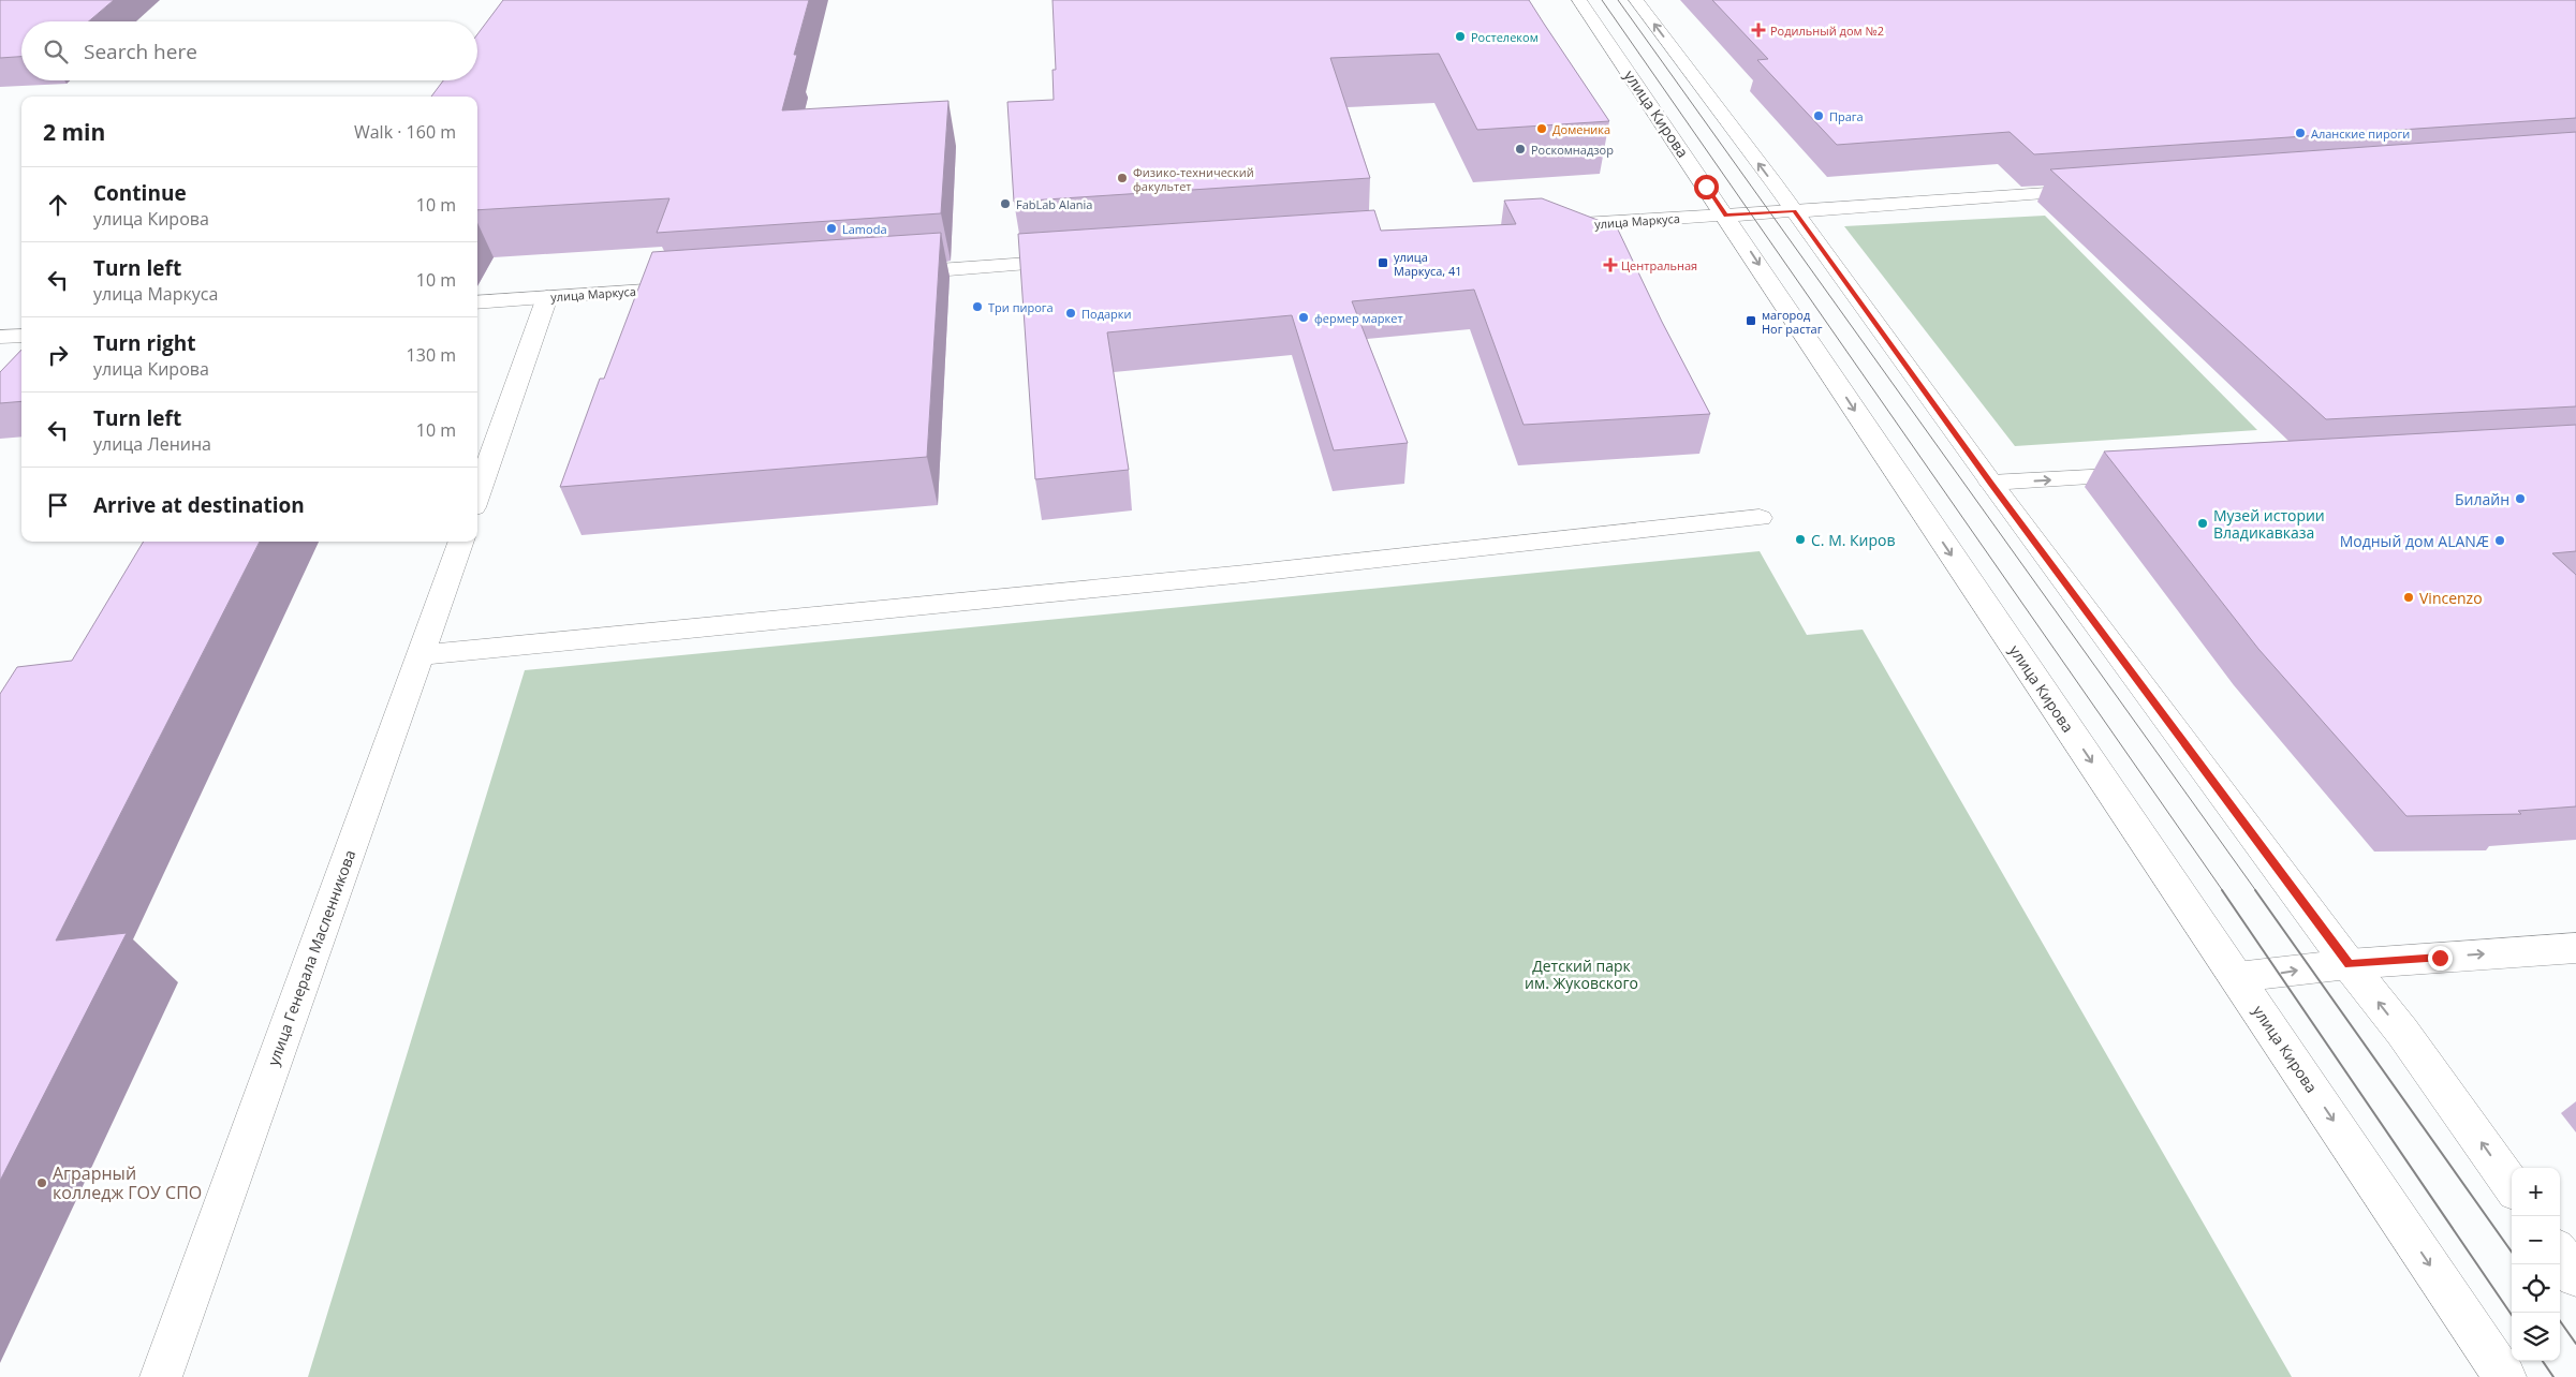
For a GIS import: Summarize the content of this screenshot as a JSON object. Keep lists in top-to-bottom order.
{
  "streets": {
    "main road": ["улица Кирова", "улица Маркуса", "улица Генерала Масленникова"]
  },
  "crossings": [
    ["улица Кирова", "улица Маркуса"]
  ],
  "parks": ["Детский парк им. Жуковского"],
  "places": {
    "health": ["Родильный дом №2", "Центральная"],
    "other": [
      "Ростелеком",
      "Прага",
      "Доменика",
      "Аланские пироги",
      "Роскомнадзор",
      "Физико-технический факультет",
      "FabLab Alania",
      "Lamoda",
      "Три пирога",
      "Подарки",
      "фермер маркет",
      "Билайн",
      "Музей истории Владикавказа",
      "С. М. Киров",
      "Модный дом ALANÆ",
      "Vincenzo",
      "Аграрный колледж ГОУ СПО"
    ],
    "transit": ["улица Маркуса, 41", "магород Ног растаг"]
  },
  "page": {
    "search": "Search here",
    "heading": ["2 min", "Walk · 160 m"],
    "list": [
      ["Continue", "улица Кирова", "10 m"],
      ["Turn left", "улица Маркуса", "10 m"],
      ["Turn right", "улица Кирова", "130 m"],
      ["Turn left", "улица Ленина", "10 m"],
      "Arrive at destination"
    ],
    "map_buttons": ["+", "−"]
  }
}
